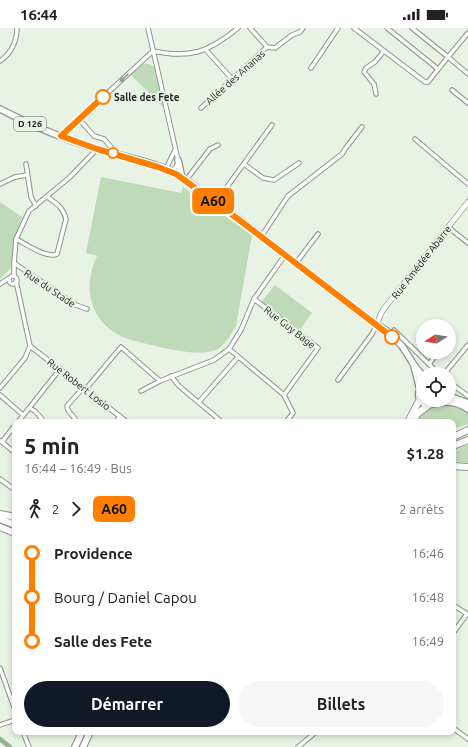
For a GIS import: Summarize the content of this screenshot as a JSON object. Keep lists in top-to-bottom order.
{
  "streets": {
    "main road": ["D 126"],
    "street": [
      "Allée des Ananas",
      "Rue Amédée Abarre",
      "Rue du Stade",
      "Rue Guy Bage",
      "Rue Robert Losio"
    ]
  },
  "crossings": [
    ["D 126", "Rue Amédée Abarre"]
  ],
  "places": ["Salle des Fete"],
  "lines": ["bus line A60"],
  "north": "left",
  "page": {
    "status": "16:44",
    "on_map": "A60",
    "heading": ["5 min", "16:44 – 16:49 · Bus", "$1.28"],
    "legs": ["2", "A60", "2 arrêts"],
    "list": [
      {
        "name": "Providence",
        "value": "16:46"
      },
      {
        "name": "Bourg / Daniel Capou",
        "value": "16:48"
      },
      {
        "name": "Salle des Fete",
        "value": "16:49"
      }
    ],
    "buttons": ["Démarrer", "Billets"]
  }
}
